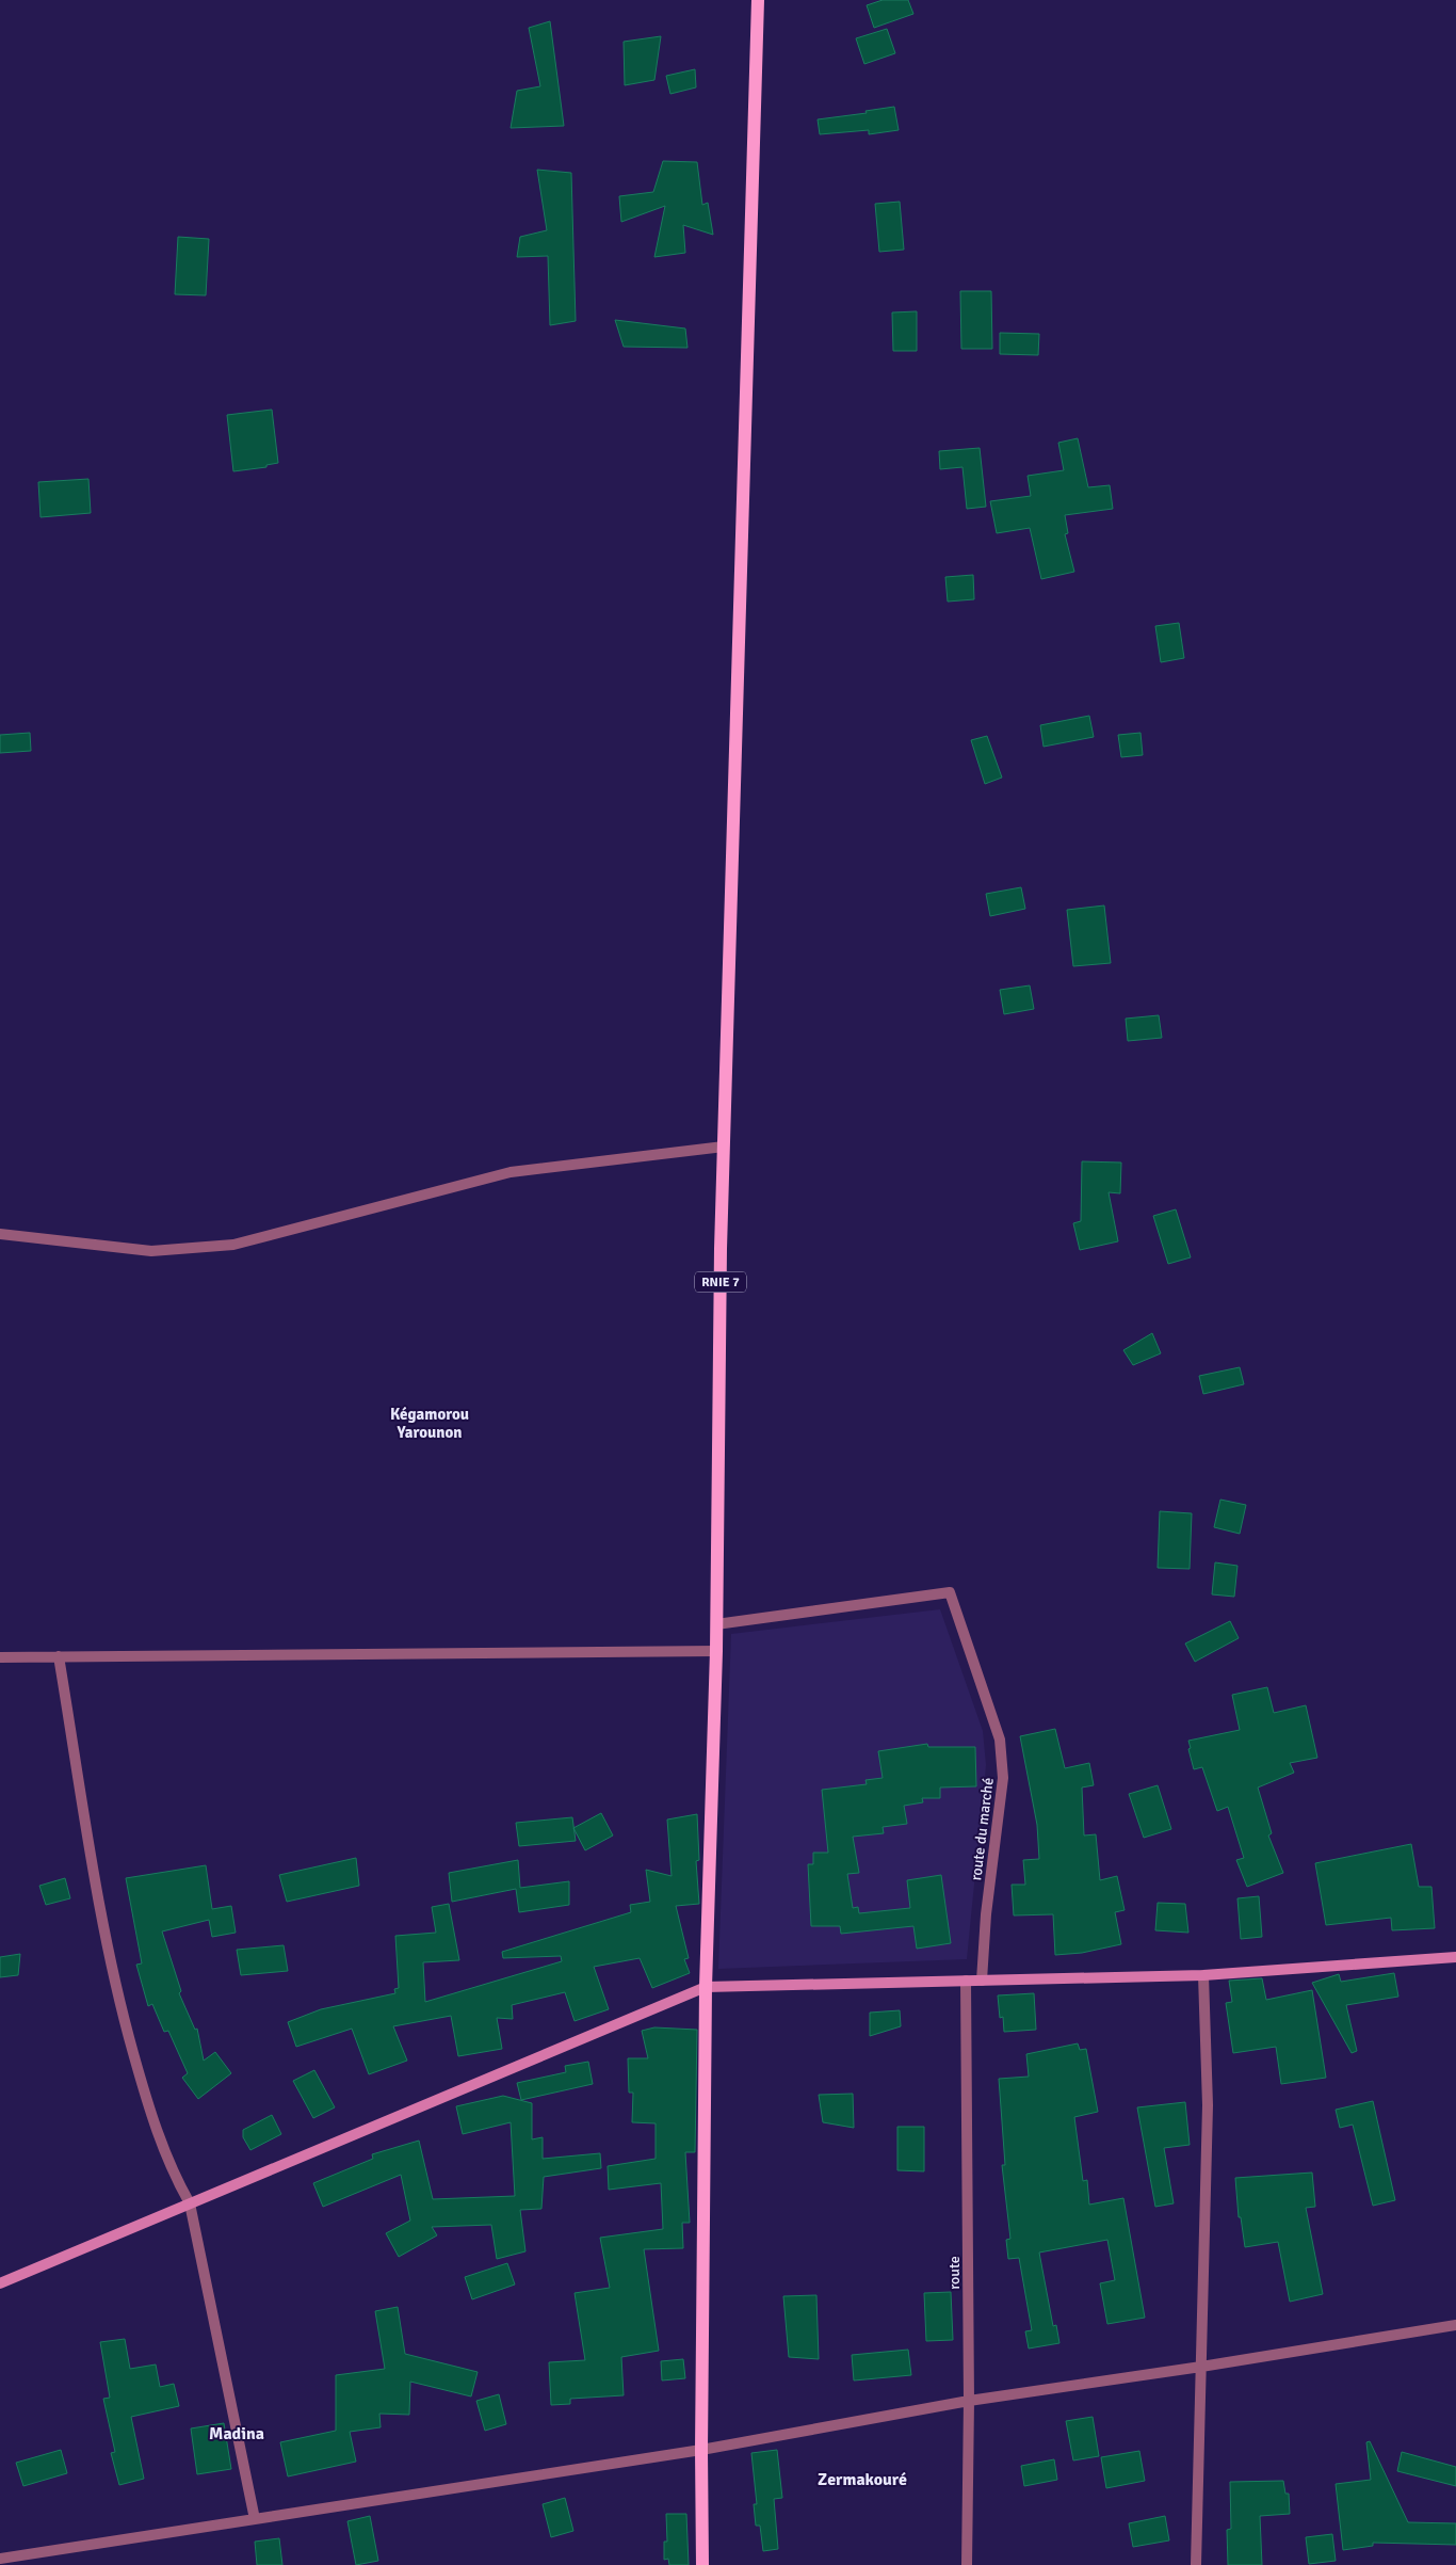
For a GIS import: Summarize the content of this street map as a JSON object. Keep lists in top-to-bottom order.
{
  "streets": {
    "main road": ["RNIE 7"],
    "street": ["route du marché", "route"]
  },
  "crossings": [
    ["RNIE 7", "route du marché"]
  ],
  "districts": ["Kégamorou Yarounon", "Madina", "Zermakouré"]
}
